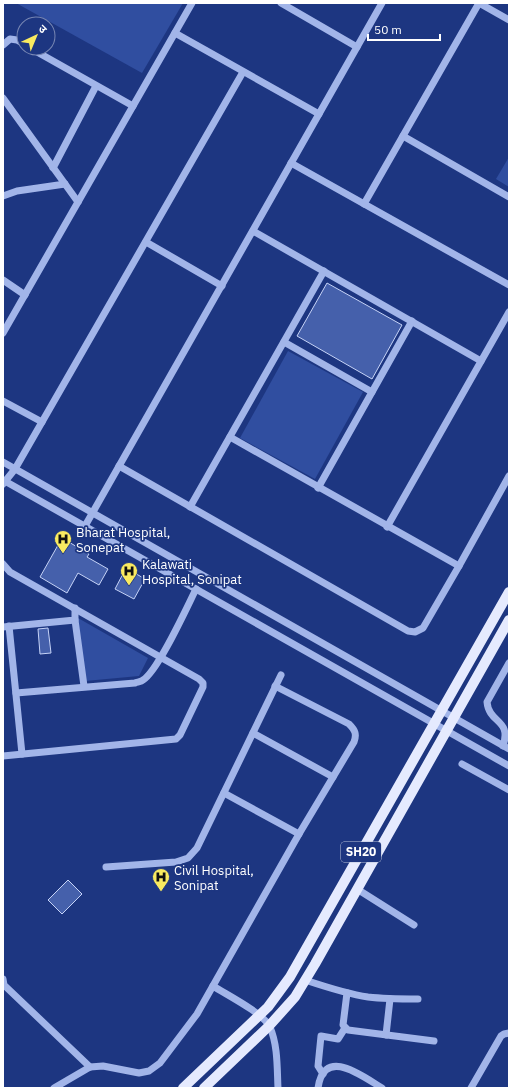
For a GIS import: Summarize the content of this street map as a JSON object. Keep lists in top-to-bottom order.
{
  "streets": {
    "main road": ["SH20"]
  },
  "places": {
    "hospital": ["Bharat Hospital, Sonepat", "Kalawati Hospital, Sonipat", "Civil Hospital, Sonipat"]
  },
  "scale_bar": "50 m",
  "north": "top right"
}
